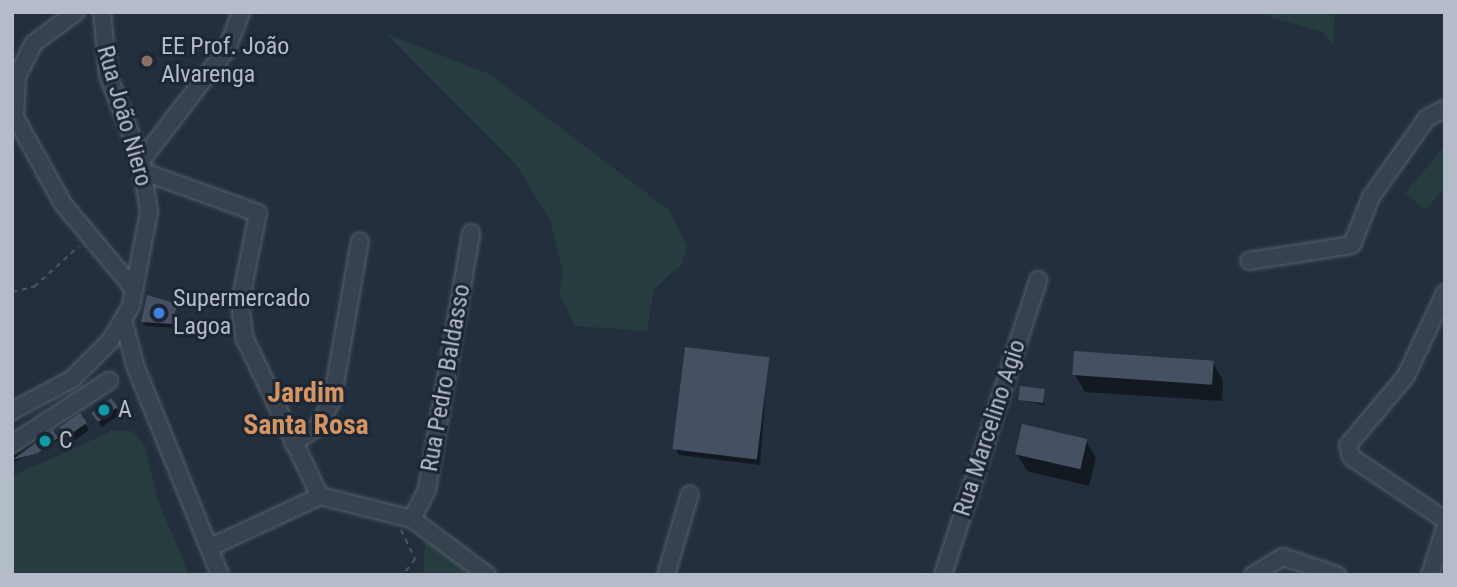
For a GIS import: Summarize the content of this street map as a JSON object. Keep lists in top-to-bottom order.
{
  "streets": {
    "street": ["Rua João Niero", "Rua Pedro Baldasso", "Rua Marcelino Agio"]
  },
  "districts": ["Jardim Santa Rosa"],
  "places": [
    "EE Prof. João Alvarenga",
    "Supermercado Lagoa",
    "A",
    "C"
  ]
}
